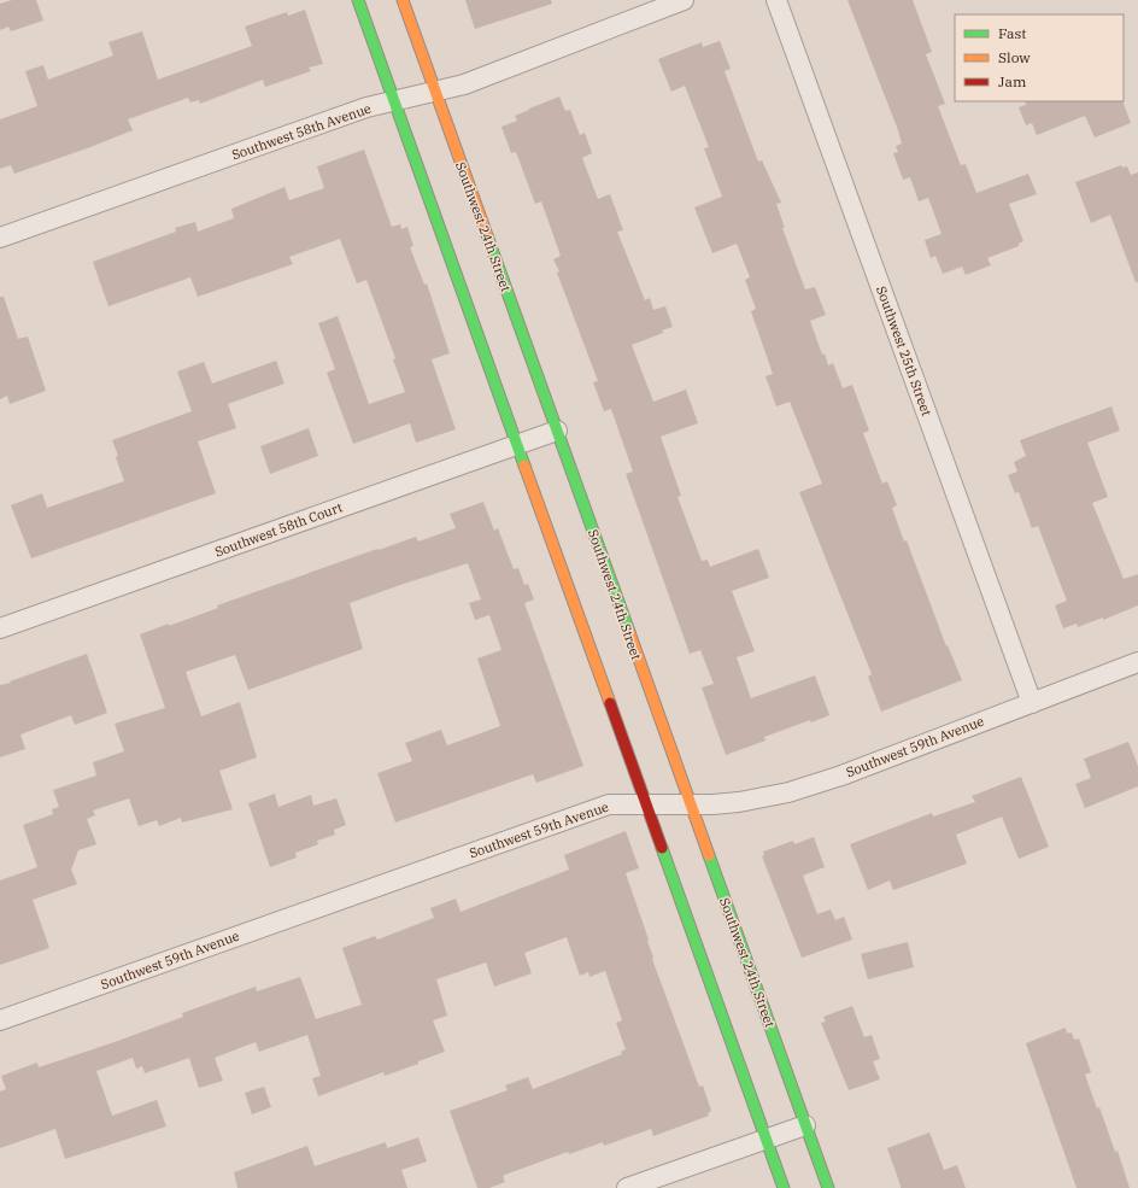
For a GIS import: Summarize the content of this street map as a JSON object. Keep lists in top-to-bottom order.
{
  "streets": {
    "main road": ["Southwest 24th Street"],
    "street": [
      "Southwest 58th Avenue",
      "Southwest 25th Street",
      "Southwest 58th Court",
      "Southwest 59th Avenue"
    ]
  },
  "crossings": [
    ["Southwest 58th Avenue", "Southwest 24th Street"],
    ["Southwest 24th Street", "Southwest 58th Court"],
    ["Southwest 24th Street", "Southwest 59th Avenue"],
    ["Southwest 25th Street", "Southwest 59th Avenue"]
  ],
  "legend": ["Fast", "Slow", "Jam"]
}
